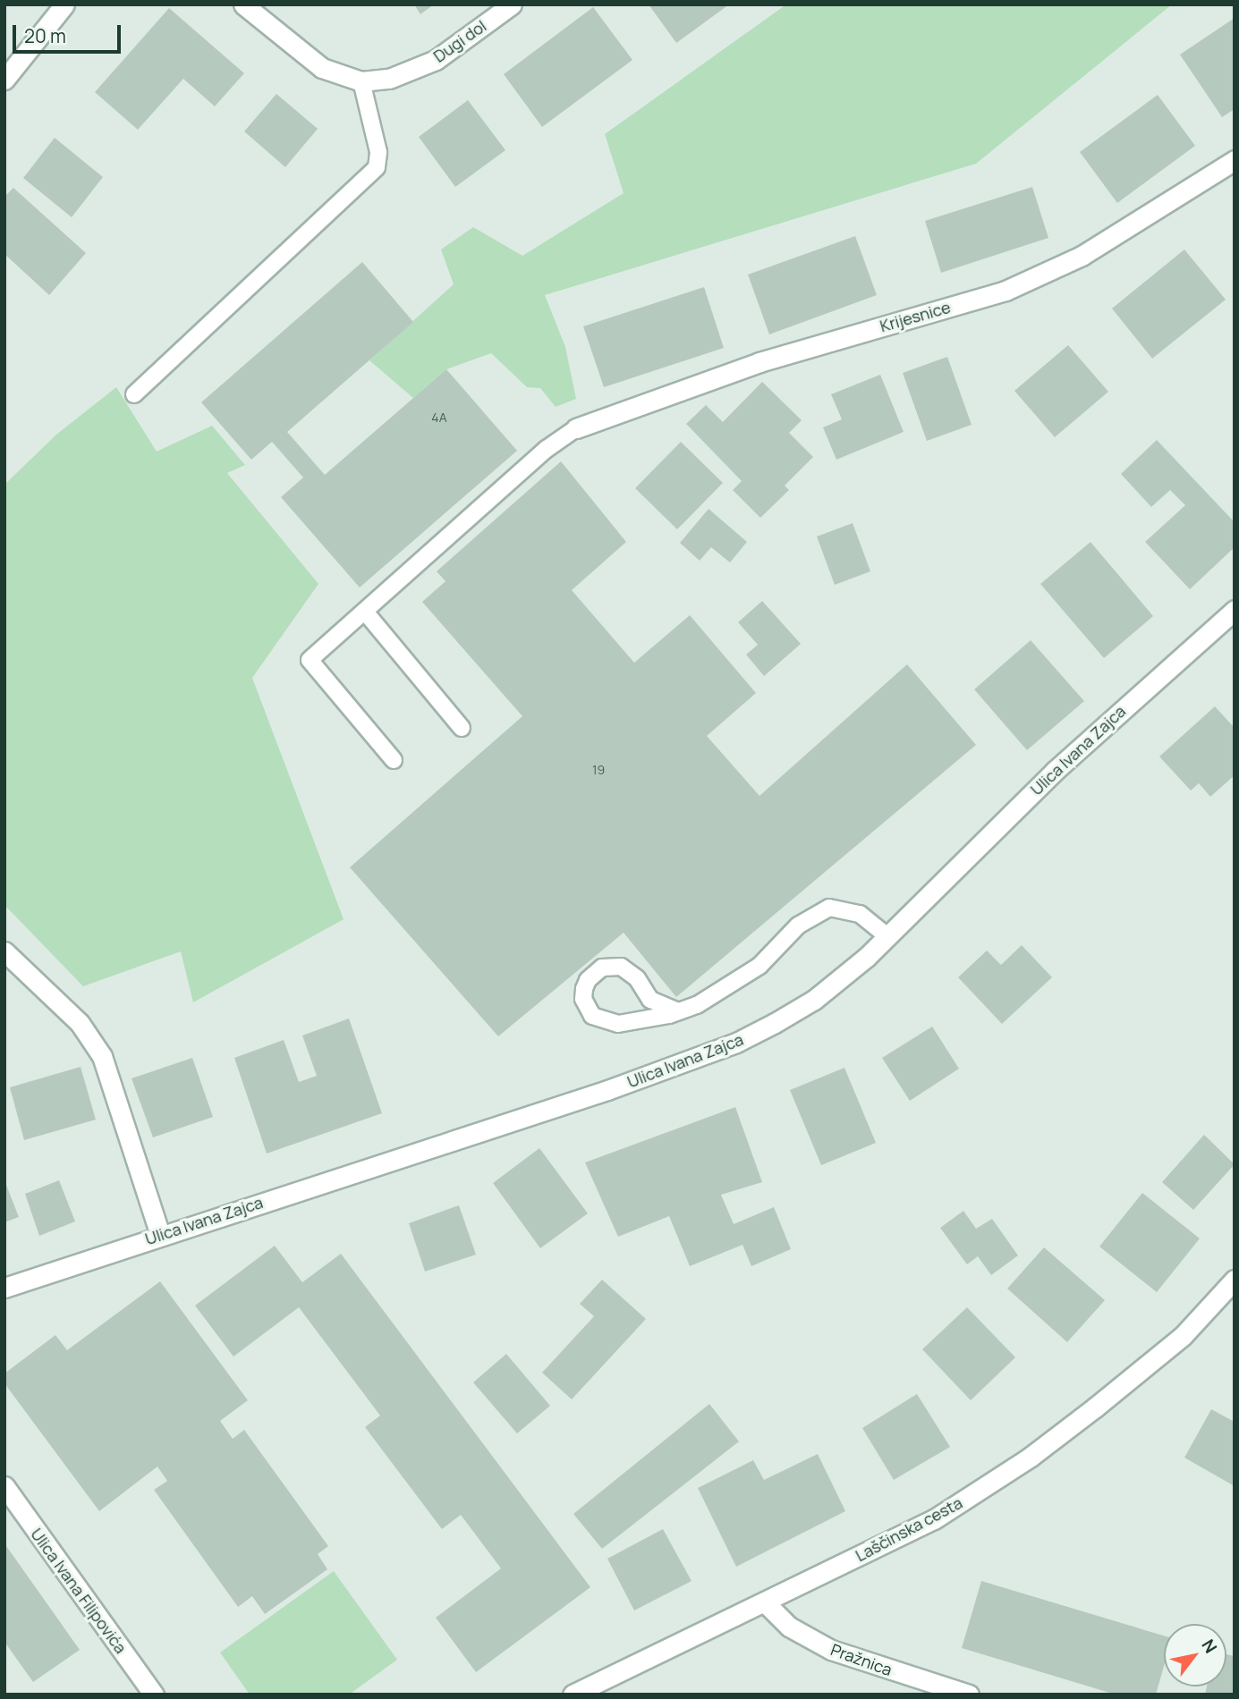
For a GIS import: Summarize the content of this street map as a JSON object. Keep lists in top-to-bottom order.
{
  "streets": {
    "street": [
      "Dugi dol",
      "Krijesnice",
      "Ulica Ivana Zajca",
      "Laščinska cesta",
      "Ulica Ivana Filipovića",
      "Pražnica"
    ]
  },
  "crossings": [
    ["Laščinska cesta", "Pražnica"]
  ],
  "house_numbers": ["4A", "19"],
  "scale_bar": "20 m",
  "north": "top right"
}
